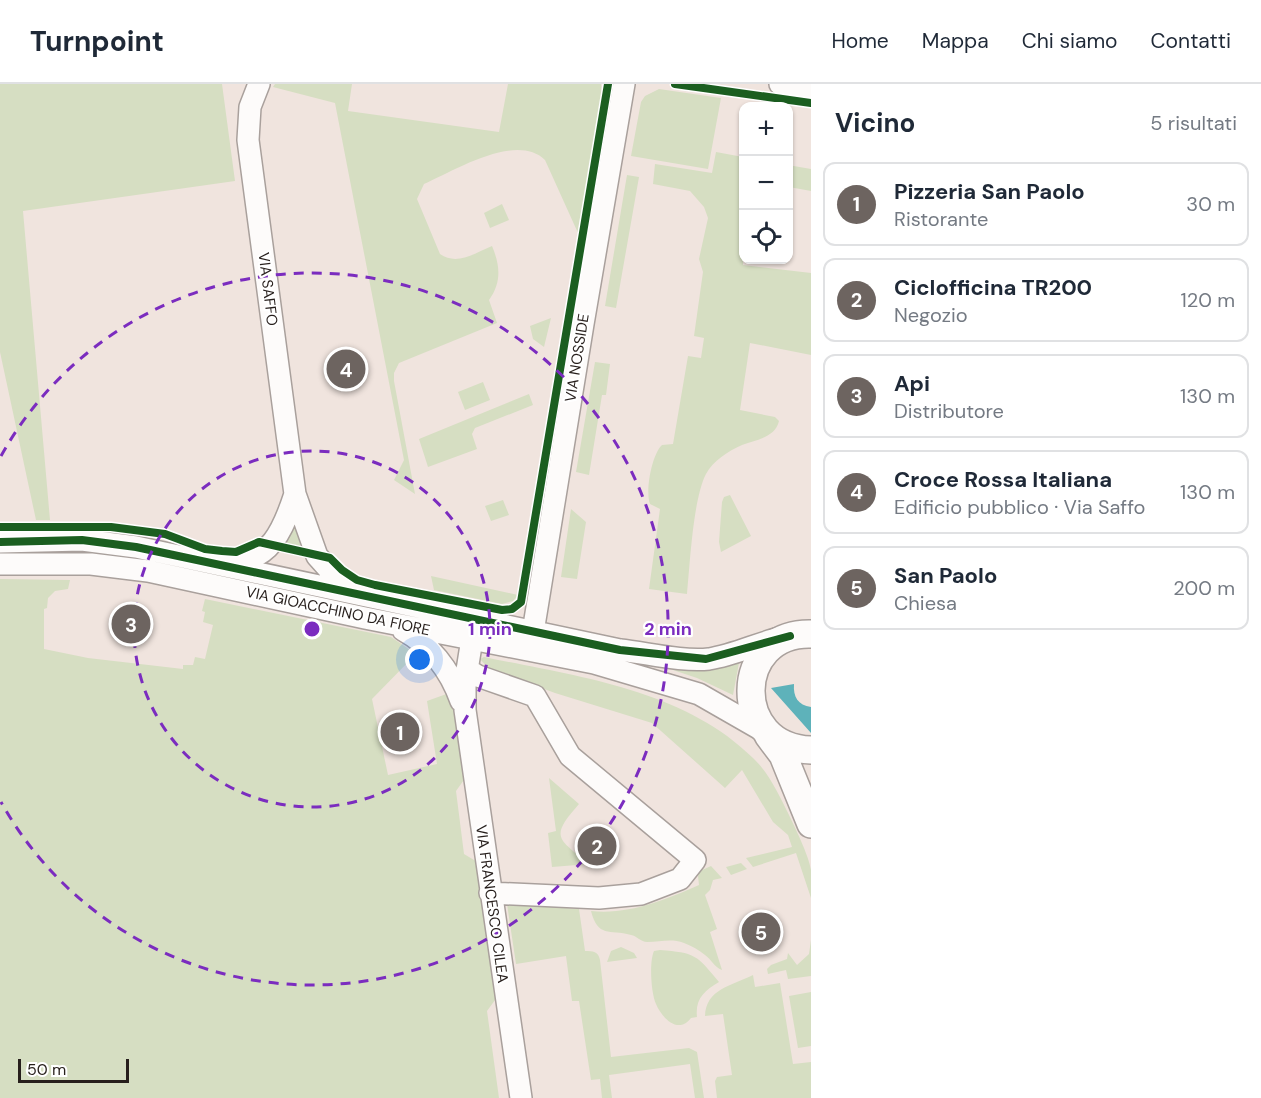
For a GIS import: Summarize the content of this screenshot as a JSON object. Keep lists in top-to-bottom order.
{
  "streets": {
    "street": [
      "VIA SAFFO",
      "VIA NOSSIDE",
      "VIA GIOACCHINO DA FIORE",
      "VIA FRANCESCO CILEA"
    ]
  },
  "crossings": [
    ["VIA SAFFO", "VIA GIOACCHINO DA FIORE"],
    ["VIA NOSSIDE", "VIA GIOACCHINO DA FIORE"]
  ],
  "scale_bar": "50 m",
  "page": {
    "header": "Turnpoint",
    "nav": [
      "Home",
      "Mappa",
      "Chi siamo",
      "Contatti"
    ],
    "heading": ["Vicino", "5 risultati"],
    "map_buttons": ["+", "−"],
    "list": [
      {
        "mark": "1",
        "name": "Pizzeria San Paolo",
        "note": "Ristorante",
        "value": "30 m"
      },
      {
        "mark": "2",
        "name": "Ciclofficina TR200",
        "note": "Negozio",
        "value": "120 m"
      },
      {
        "mark": "3",
        "name": "Api",
        "note": "Distributore",
        "value": "130 m"
      },
      {
        "mark": "4",
        "name": "Croce Rossa Italiana",
        "note": "Edificio pubblico · Via Saffo",
        "value": "130 m"
      },
      {
        "mark": "5",
        "name": "San Paolo",
        "note": "Chiesa",
        "value": "200 m"
      }
    ],
    "pins": [
      "4",
      "3",
      "1",
      "2",
      "5"
    ],
    "scale": "50 m"
  },
  "rings": ["1 min", "2 min"]
}
